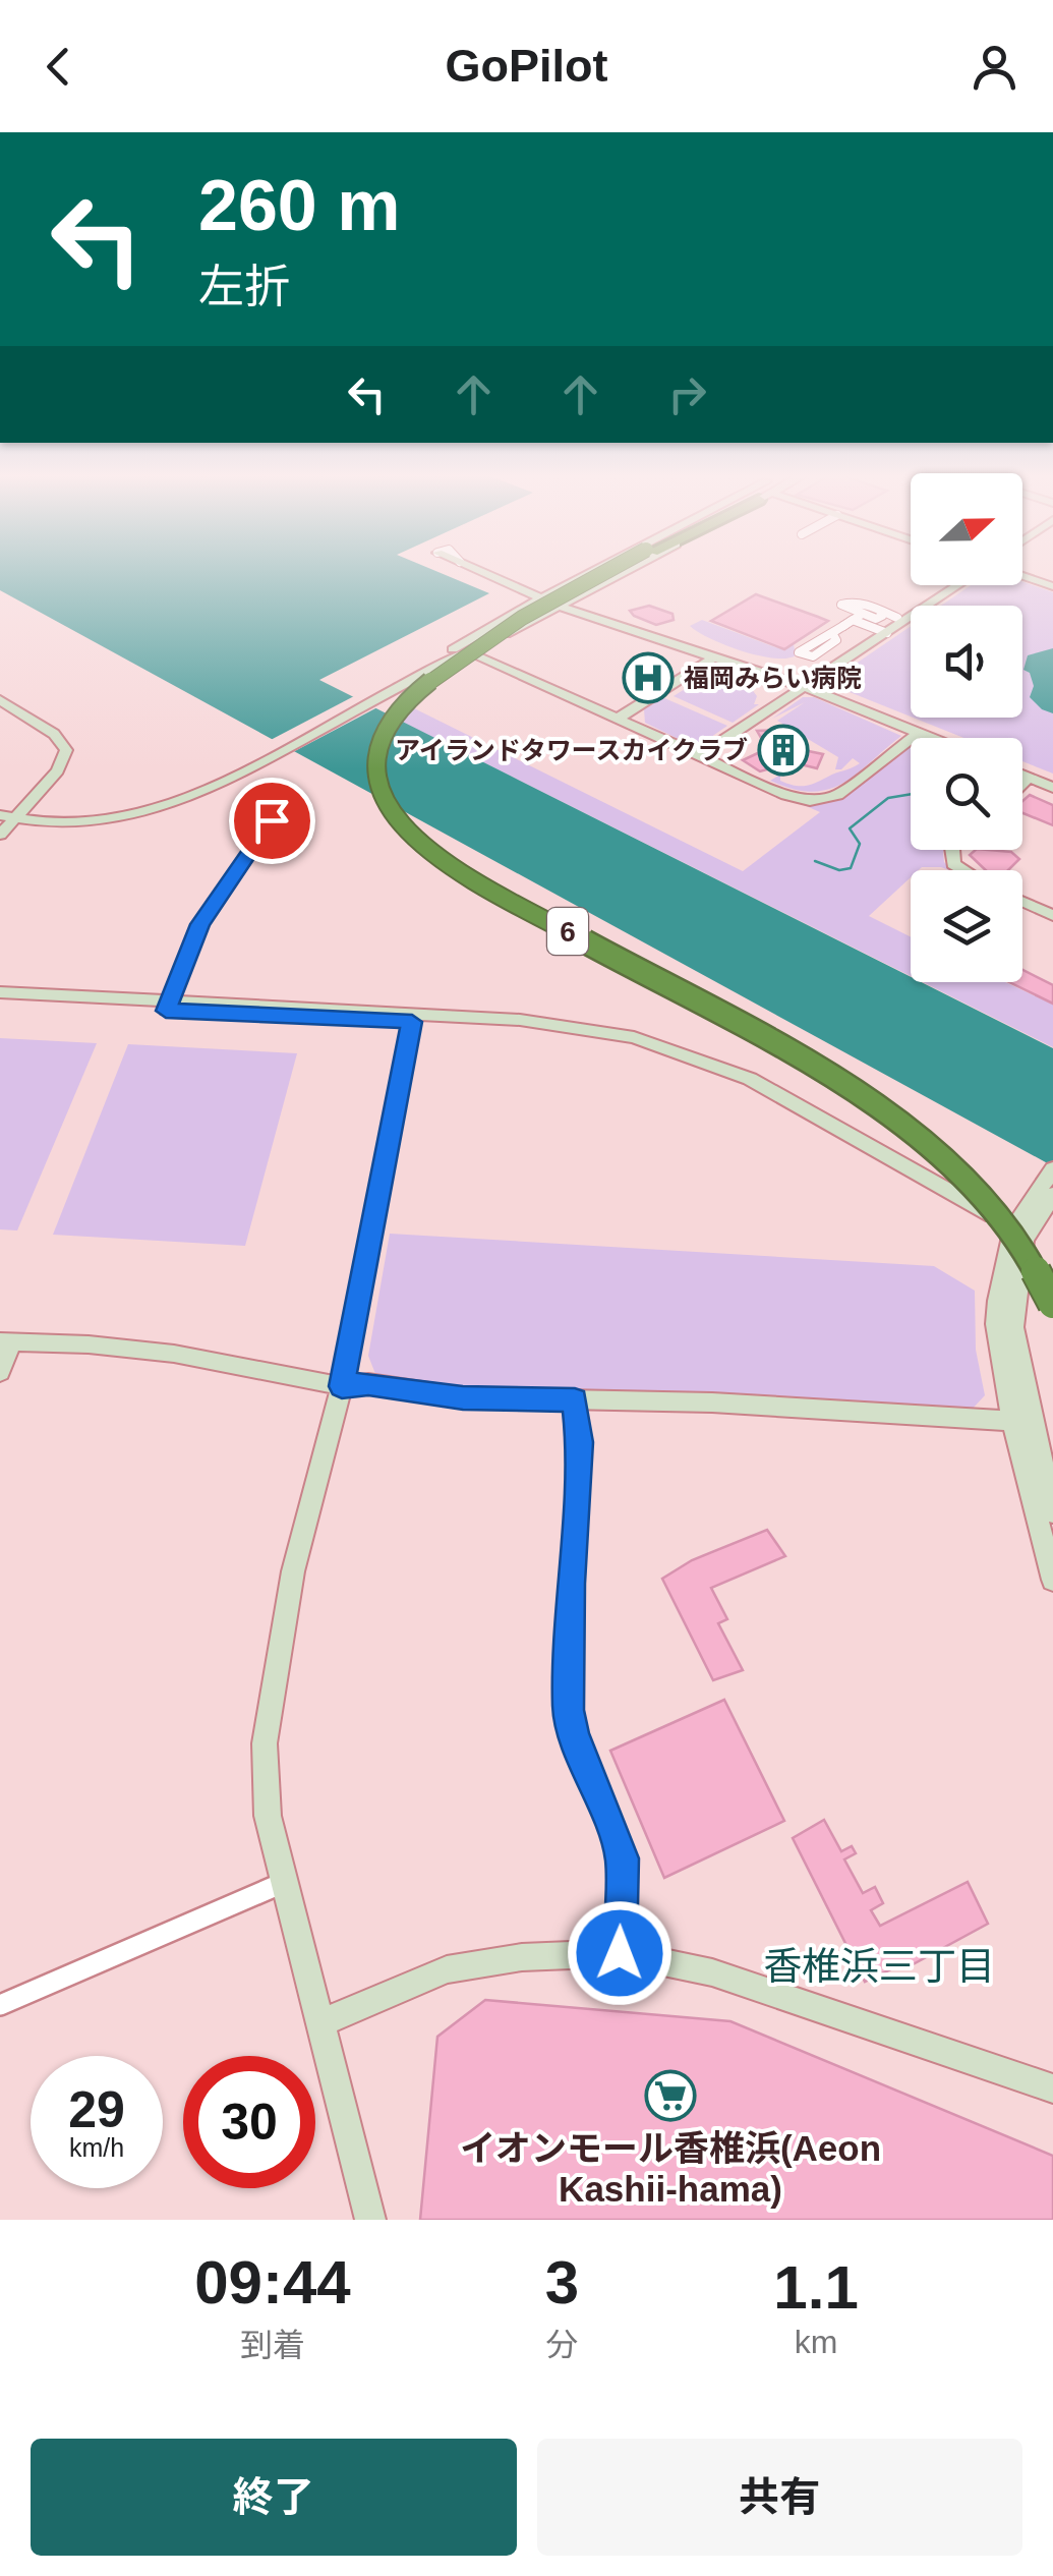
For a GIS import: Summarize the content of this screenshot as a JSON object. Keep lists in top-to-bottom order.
{
  "streets": {
    "highway": ["6"]
  },
  "districts": ["香椎浜三丁目"],
  "places": {
    "hospital": ["福岡みらい病院"],
    "building": ["アイランドタワースカイクラブ"],
    "supermarket": ["イオンモール香椎浜(Aeon Kashii-hama)"]
  },
  "north": "right",
  "page": {
    "header": "GoPilot",
    "turn": ["260 m", "左折"],
    "speed": "29 km/h",
    "limit": "30",
    "eta": [
      "09:44",
      "到着",
      "3",
      "分",
      "1.1",
      "km"
    ],
    "buttons": ["終了", "共有"]
  }
}
